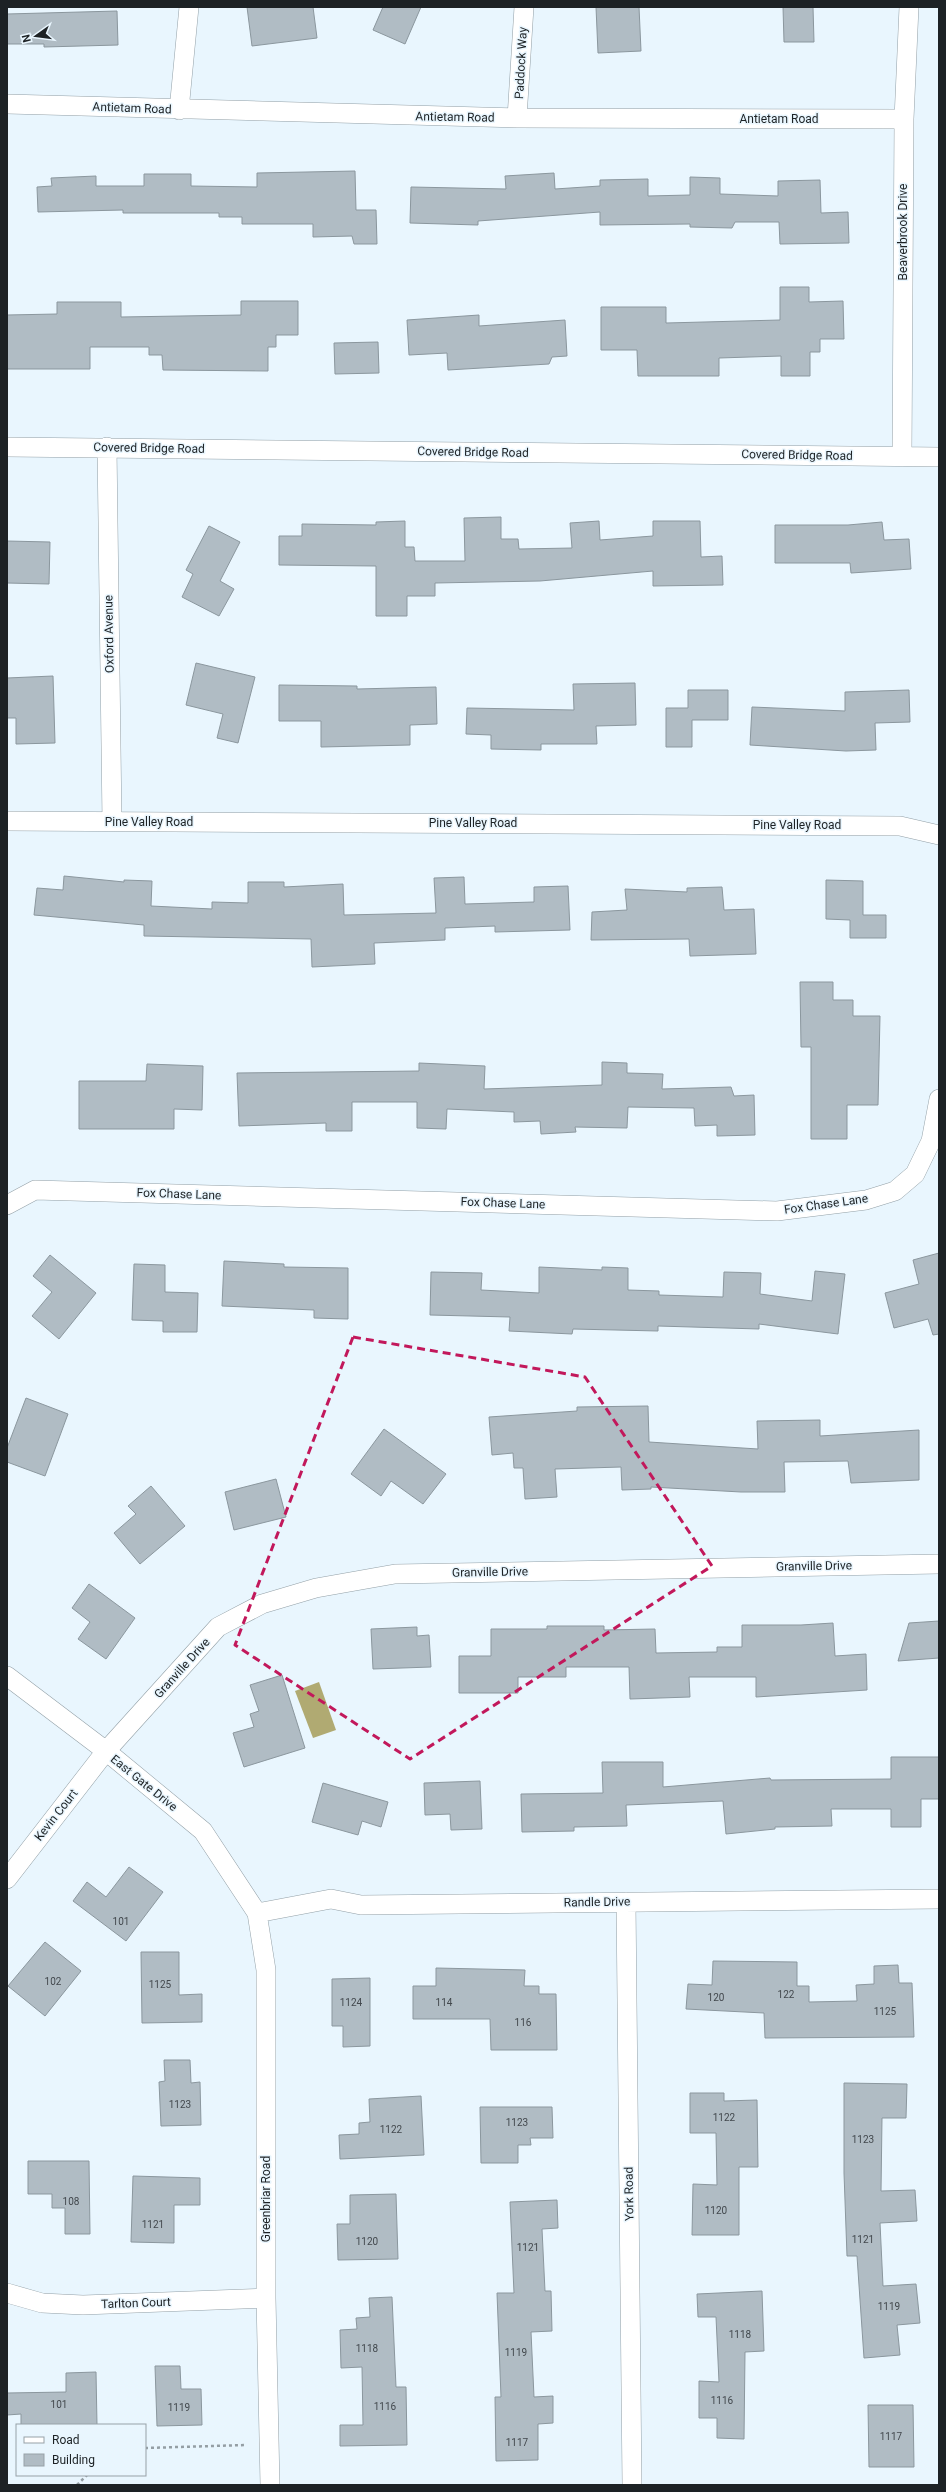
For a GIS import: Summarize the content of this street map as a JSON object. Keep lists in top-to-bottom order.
{
  "streets": {
    "street": [
      "Paddock Way",
      "Antietam Road",
      "Beaverbrook Drive",
      "Covered Bridge Road",
      "Oxford Avenue",
      "Pine Valley Road",
      "Fox Chase Lane",
      "Granville Drive",
      "East Gate Drive",
      "Kevin Court",
      "Randle Drive",
      "York Road",
      "Greenbriar Road",
      "Tarlton Court"
    ]
  },
  "crossings": [
    ["Paddock Way", "Antietam Road"],
    ["Antietam Road", "Beaverbrook Drive"],
    ["Beaverbrook Drive", "Covered Bridge Road"],
    ["Covered Bridge Road", "Oxford Avenue"],
    ["Oxford Avenue", "Pine Valley Road"],
    ["Granville Drive", "East Gate Drive"],
    ["Granville Drive", "Kevin Court"],
    ["East Gate Drive", "Kevin Court"],
    ["East Gate Drive", "Randle Drive"],
    ["East Gate Drive", "Greenbriar Road"],
    ["Randle Drive", "York Road"],
    ["Randle Drive", "Greenbriar Road"],
    ["Greenbriar Road", "Tarlton Court"]
  ],
  "house_numbers": [
    "101",
    "102",
    "1125",
    "122",
    "120",
    "1124",
    "114",
    "1125",
    "116",
    "1123",
    "1122",
    "1123",
    "1122",
    "1123",
    "108",
    "1120",
    "1121",
    "1121",
    "1120",
    "1121",
    "1119",
    "1118",
    "1118",
    "1119",
    "1116",
    "101",
    "1116",
    "1119",
    "1117",
    "1117"
  ],
  "legend": ["Road", "Building"],
  "north": "left"
}
